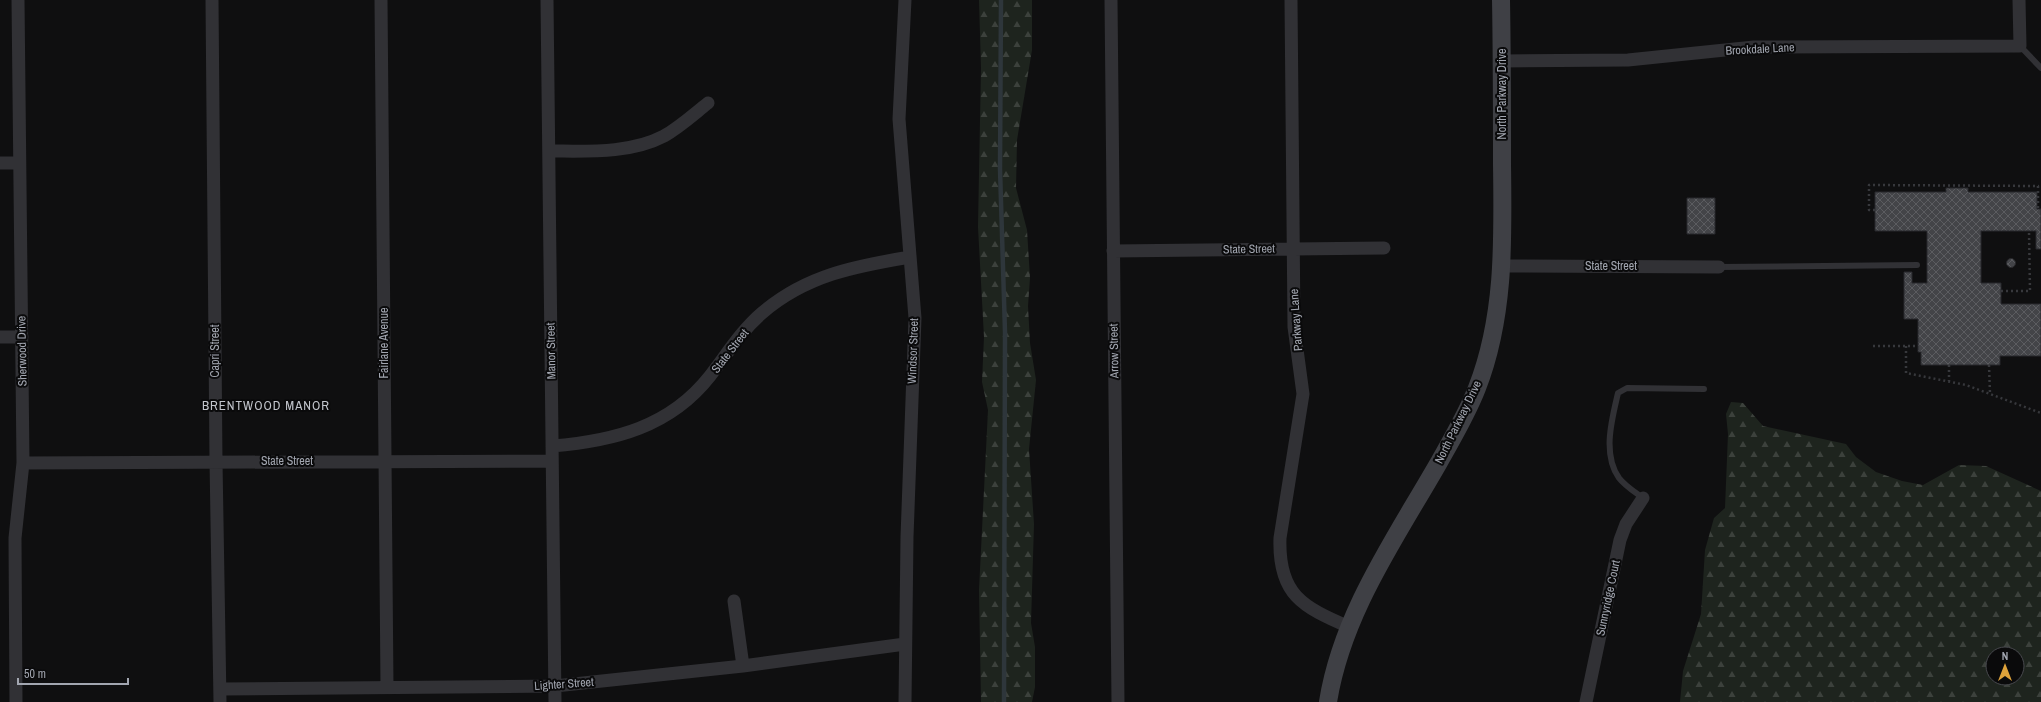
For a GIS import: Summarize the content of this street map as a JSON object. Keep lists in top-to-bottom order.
{
  "streets": {
    "main road": ["North Parkway Drive"],
    "street": [
      "Brookdale Lane",
      "State Street",
      "Parkway Lane",
      "Fairlane Avenue",
      "Sherwood Drive",
      "Capri Street",
      "Manor Street",
      "Windsor Street",
      "Arrow Street",
      "Sunnyridge Court",
      "Lighter Street"
    ]
  },
  "crossings": [
    ["Brookdale Lane", "North Parkway Drive"],
    ["North Parkway Drive", "State Street"],
    ["North Parkway Drive", "Parkway Lane"],
    ["State Street", "Parkway Lane"],
    ["State Street", "Fairlane Avenue"],
    ["State Street", "Sherwood Drive"],
    ["State Street", "Capri Street"],
    ["State Street", "Manor Street"],
    ["State Street", "Windsor Street"],
    ["State Street", "Arrow Street"],
    ["Fairlane Avenue", "Lighter Street"],
    ["Capri Street", "Lighter Street"],
    ["Manor Street", "Lighter Street"],
    ["Windsor Street", "Lighter Street"]
  ],
  "districts": ["BRENTWOOD MANOR"],
  "scale_bar": "50 m",
  "north": "top"
}
